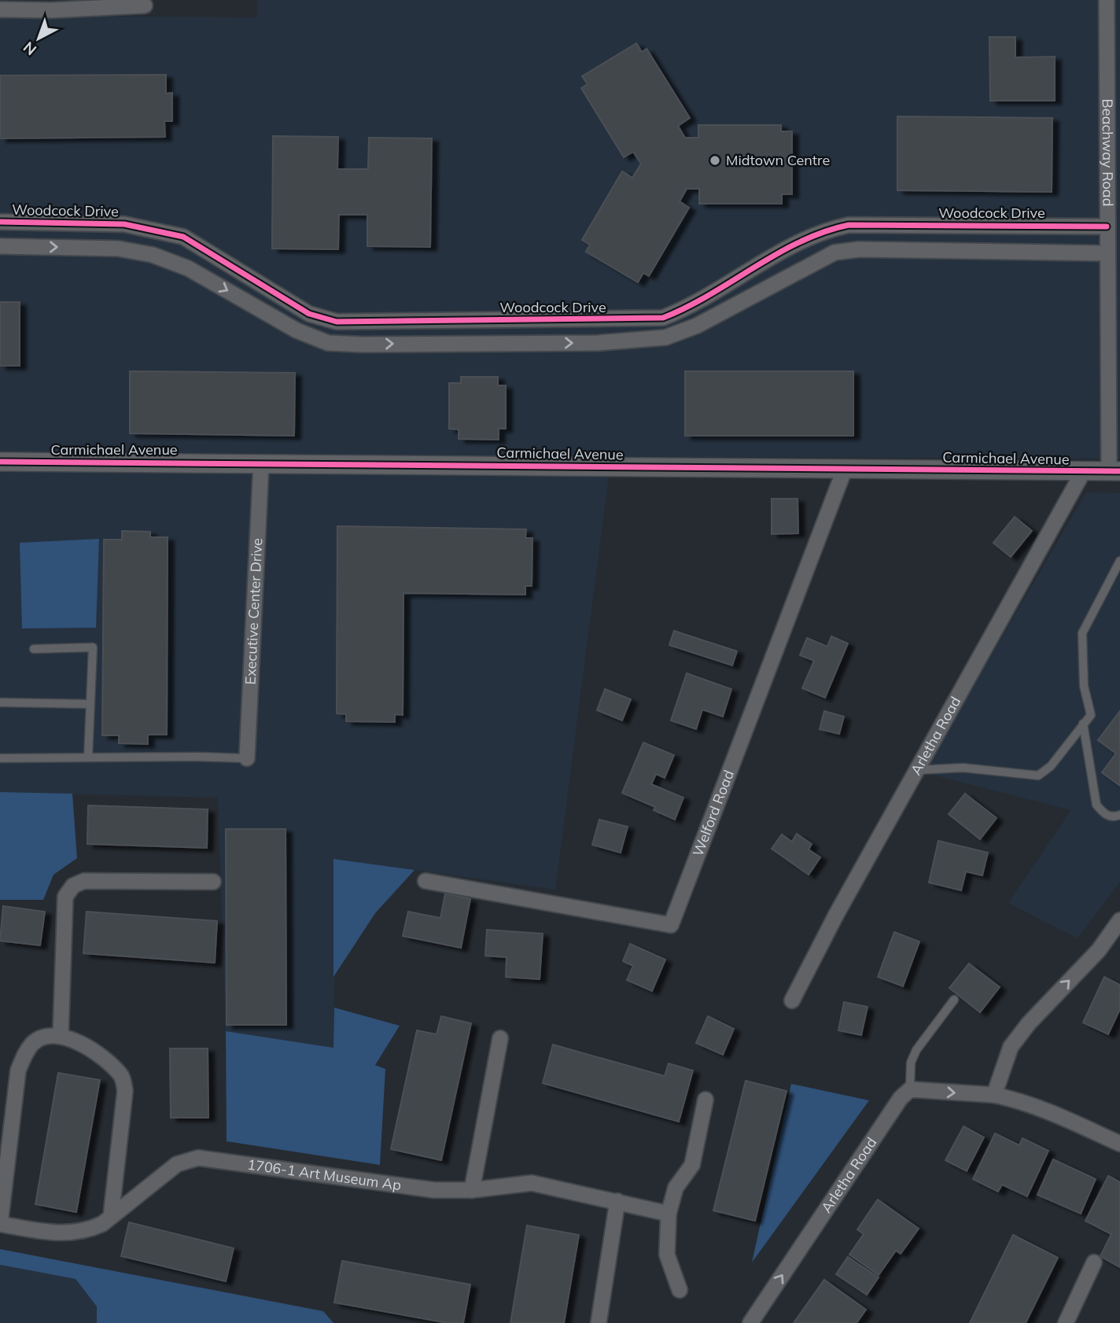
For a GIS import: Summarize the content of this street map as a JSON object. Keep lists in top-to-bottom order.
{
  "streets": {
    "street": [
      "Beachway Road",
      "Woodcock Drive",
      "Carmichael Avenue",
      "Executive Center Drive",
      "Arletha Road",
      "Welford Road",
      "1706-1 Art Museum Ap"
    ]
  },
  "crossings": [
    ["Beachway Road", "Woodcock Drive"],
    ["Beachway Road", "Carmichael Avenue"],
    ["Carmichael Avenue", "Executive Center Drive"],
    ["Carmichael Avenue", "Arletha Road"],
    ["Carmichael Avenue", "Welford Road"]
  ],
  "places": ["Midtown Centre"],
  "north": "bottom left"
}
